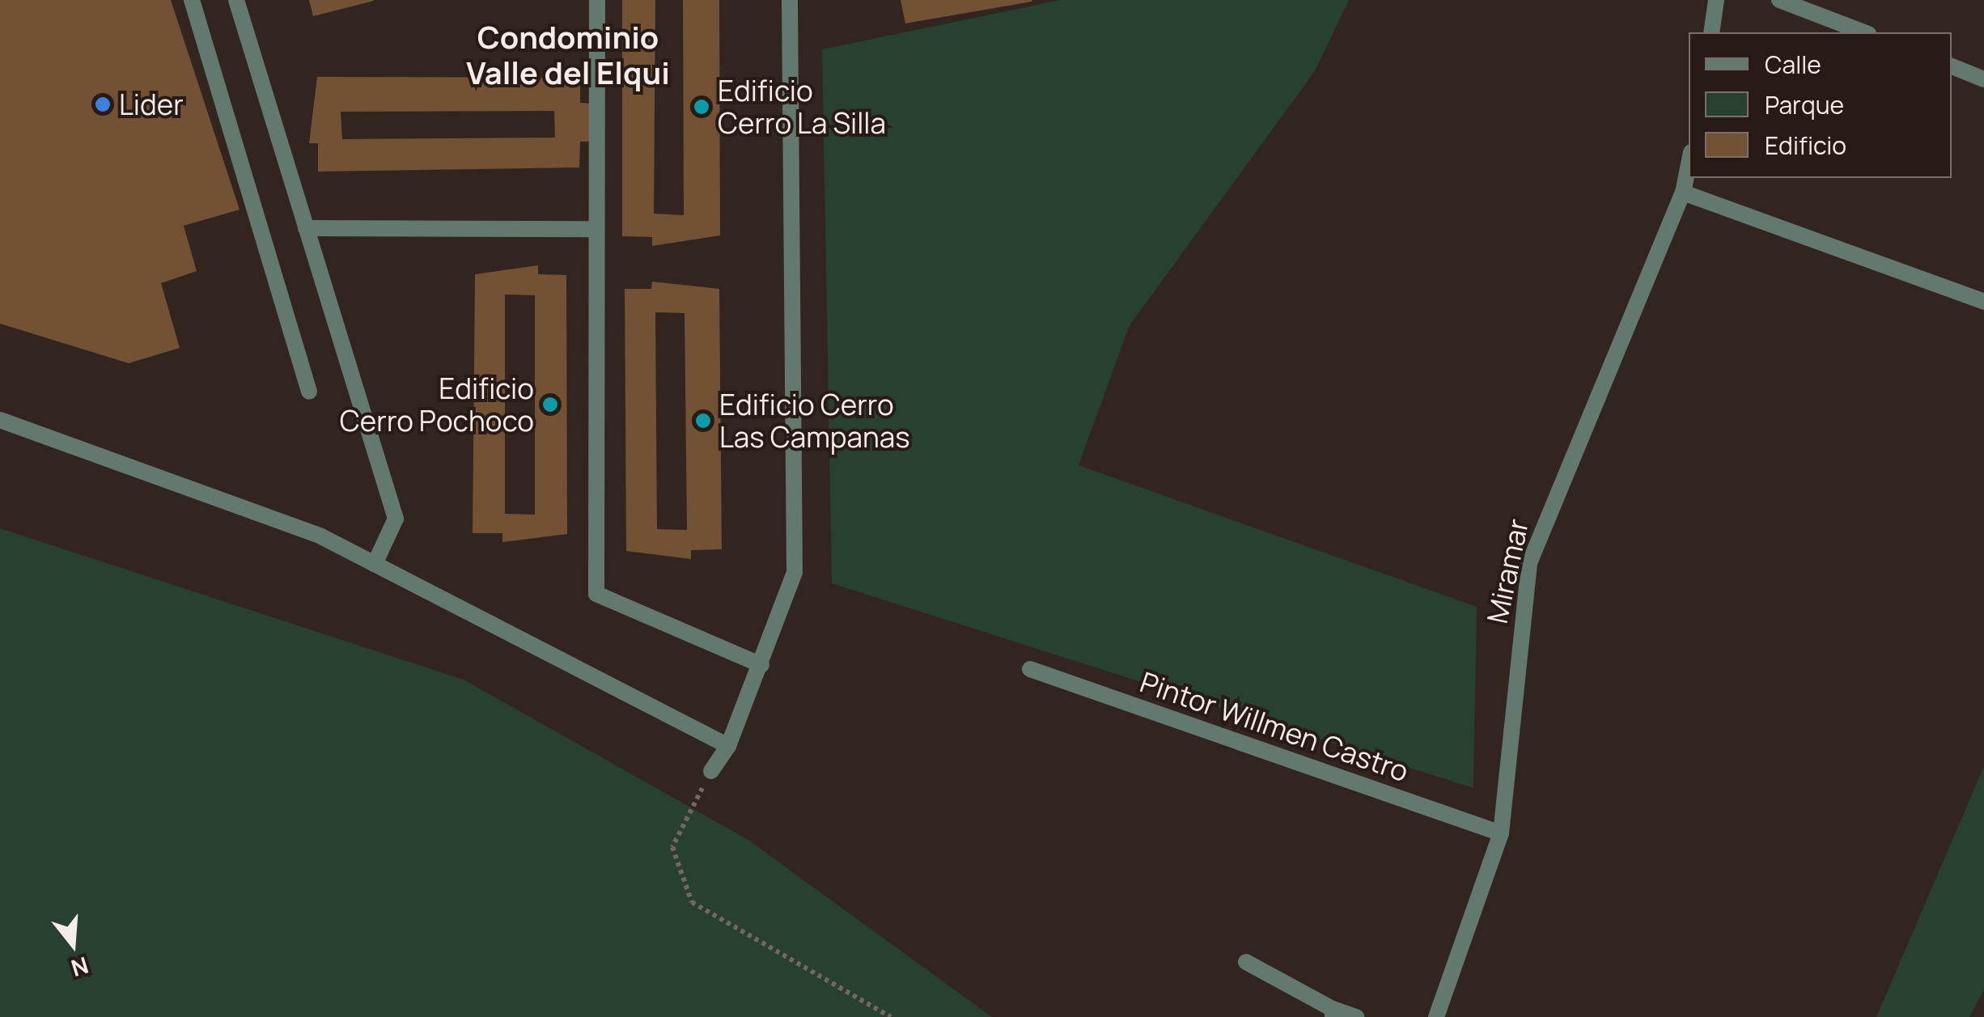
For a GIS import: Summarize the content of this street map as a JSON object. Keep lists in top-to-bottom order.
{
  "streets": {
    "street": ["Miramar", "Pintor Willmen Castro"]
  },
  "crossings": [
    ["Miramar", "Pintor Willmen Castro"]
  ],
  "districts": ["Condominio Valle del Elqui"],
  "places": [
    "Lider",
    "Edificio Cerro La Silla",
    "Edificio Cerro Pochoco",
    "Edificio Cerro Las Campanas"
  ],
  "legend": ["Calle", "Parque", "Edificio"],
  "north": "bottom"
}
